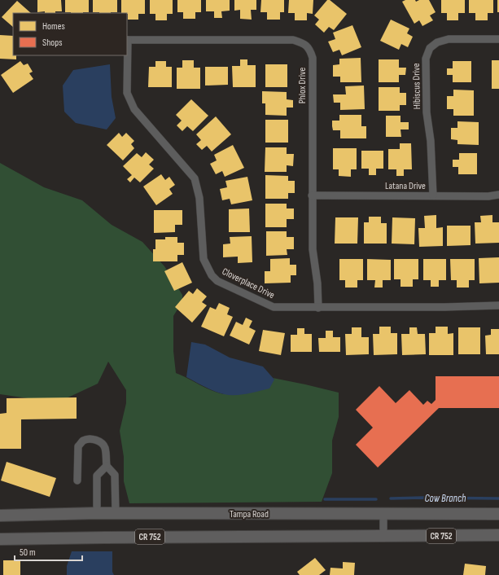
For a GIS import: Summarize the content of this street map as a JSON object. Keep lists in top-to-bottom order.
{
  "streets": {
    "main road": ["Tampa Road", "CR 752"],
    "street": [
      "Phlox Drive",
      "Hibiscus Drive",
      "Latana Drive",
      "Cloverplace Drive"
    ]
  },
  "crossings": [
    ["Phlox Drive", "Latana Drive"],
    ["Phlox Drive", "Cloverplace Drive"],
    ["Hibiscus Drive", "Latana Drive"]
  ],
  "water": ["Cow Branch"],
  "legend": ["Homes", "Shops"],
  "scale_bar": "50 m"
}
